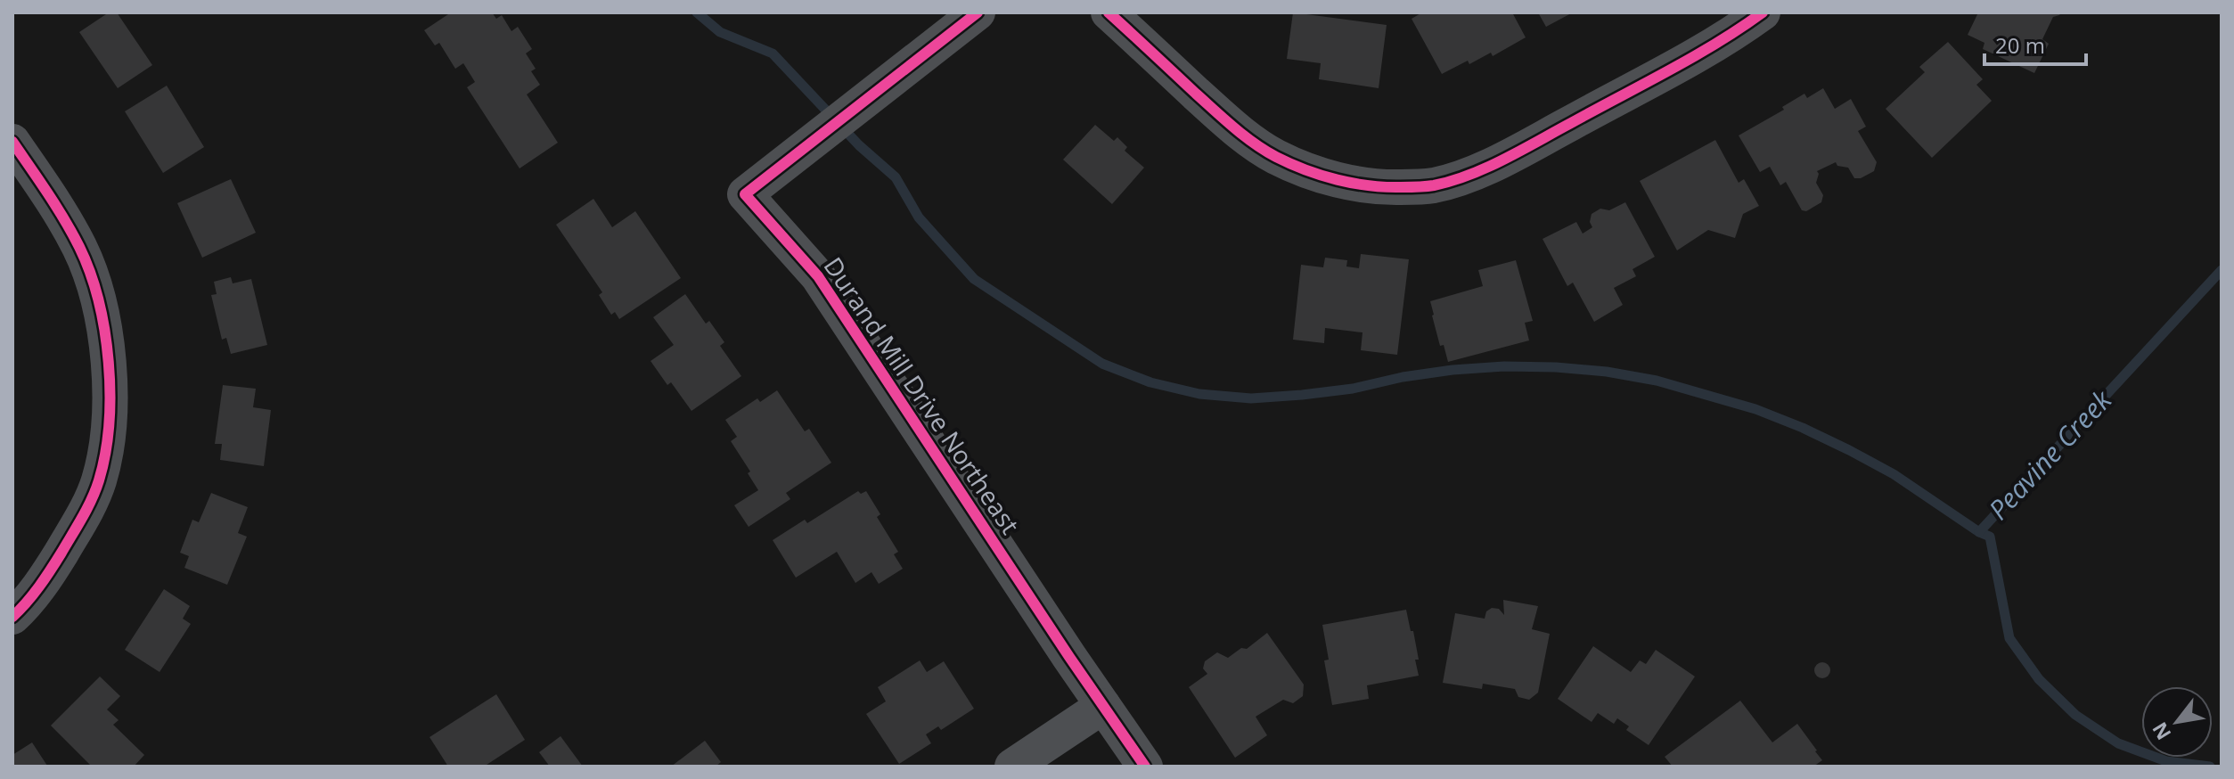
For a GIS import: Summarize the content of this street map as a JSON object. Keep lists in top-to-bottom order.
{
  "streets": {
    "street": ["Durand Mill Drive Northeast"]
  },
  "water": ["Peavine Creek"],
  "scale_bar": "20 m",
  "north": "bottom left"
}
